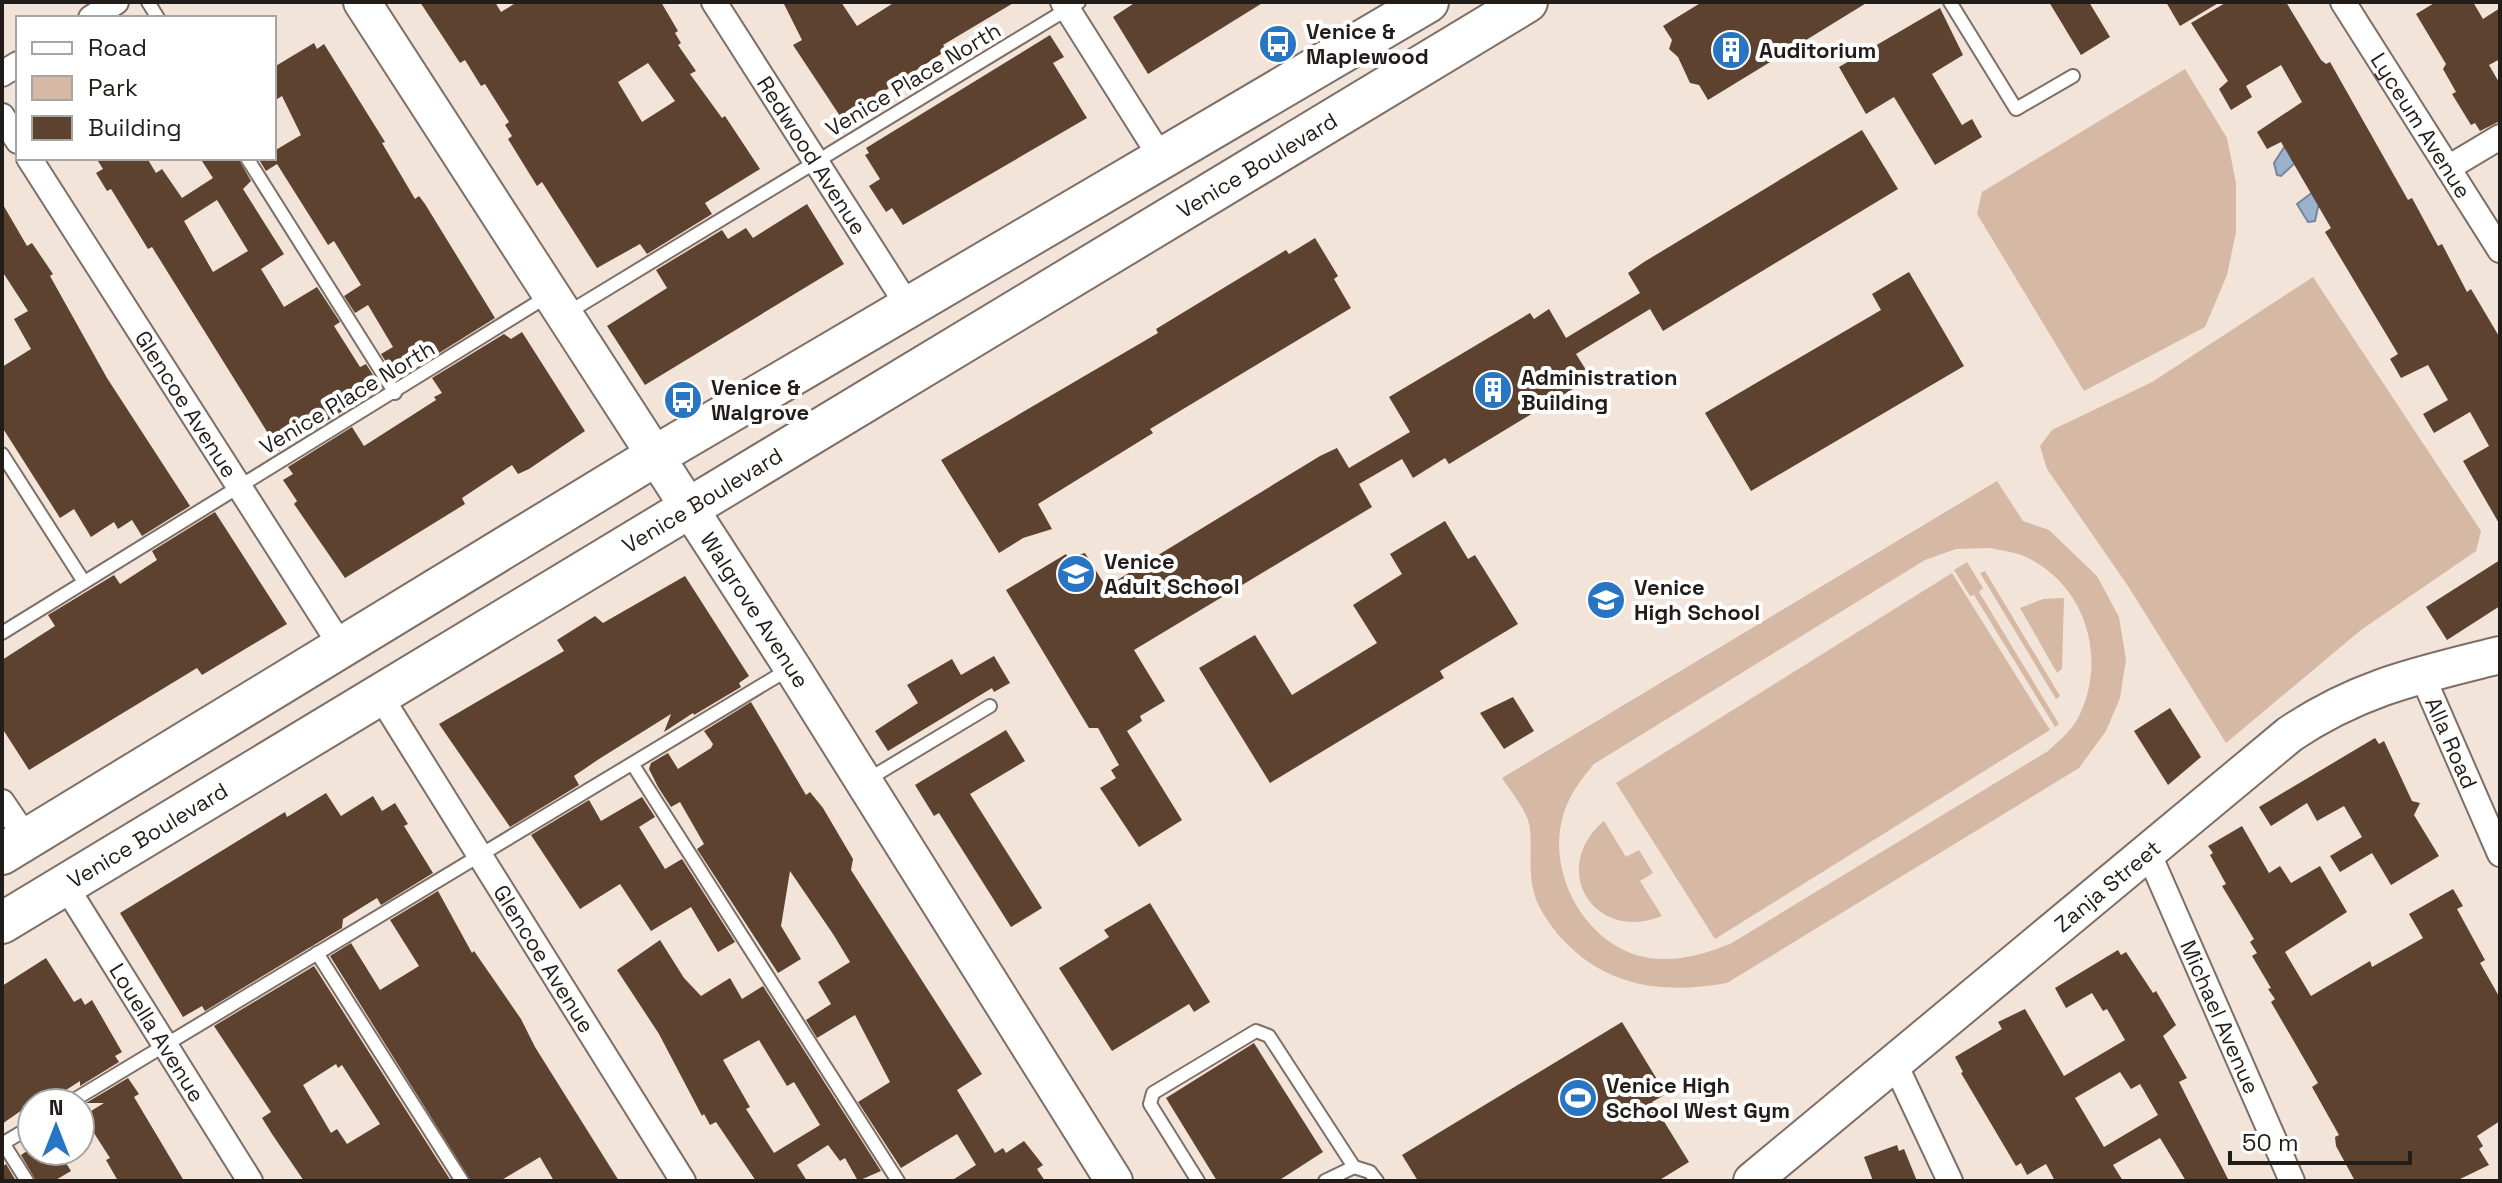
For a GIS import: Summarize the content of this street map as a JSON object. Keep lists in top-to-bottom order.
{
  "streets": {
    "main road": ["Venice Boulevard"],
    "street": [
      "Lyceum Avenue",
      "Redwood Avenue",
      "Glencoe Avenue",
      "Walgrove Avenue",
      "Alla Road",
      "Zanja Street",
      "Michael Avenue",
      "Louella Avenue"
    ],
    "lane": ["Venice Place North"]
  },
  "crossings": [
    ["Venice Place North", "Redwood Avenue"],
    ["Venice Place North", "Glencoe Avenue"],
    ["Venice Place North", "Walgrove Avenue"],
    ["Venice Boulevard", "Glencoe Avenue"],
    ["Venice Boulevard", "Walgrove Avenue"],
    ["Venice Boulevard", "Louella Avenue"],
    ["Alla Road", "Zanja Street"],
    ["Zanja Street", "Michael Avenue"]
  ],
  "places": {
    "bus stop": ["Venice & Maplewood", "Venice & Walgrove"],
    "building": ["Auditorium", "Administration Building"],
    "school or university": ["Venice Adult School", "Venice High School"],
    "sports": ["Venice High School West Gym"]
  },
  "legend": ["Road", "Park", "Building"],
  "scale_bar": "50 m",
  "north": "top"
}
